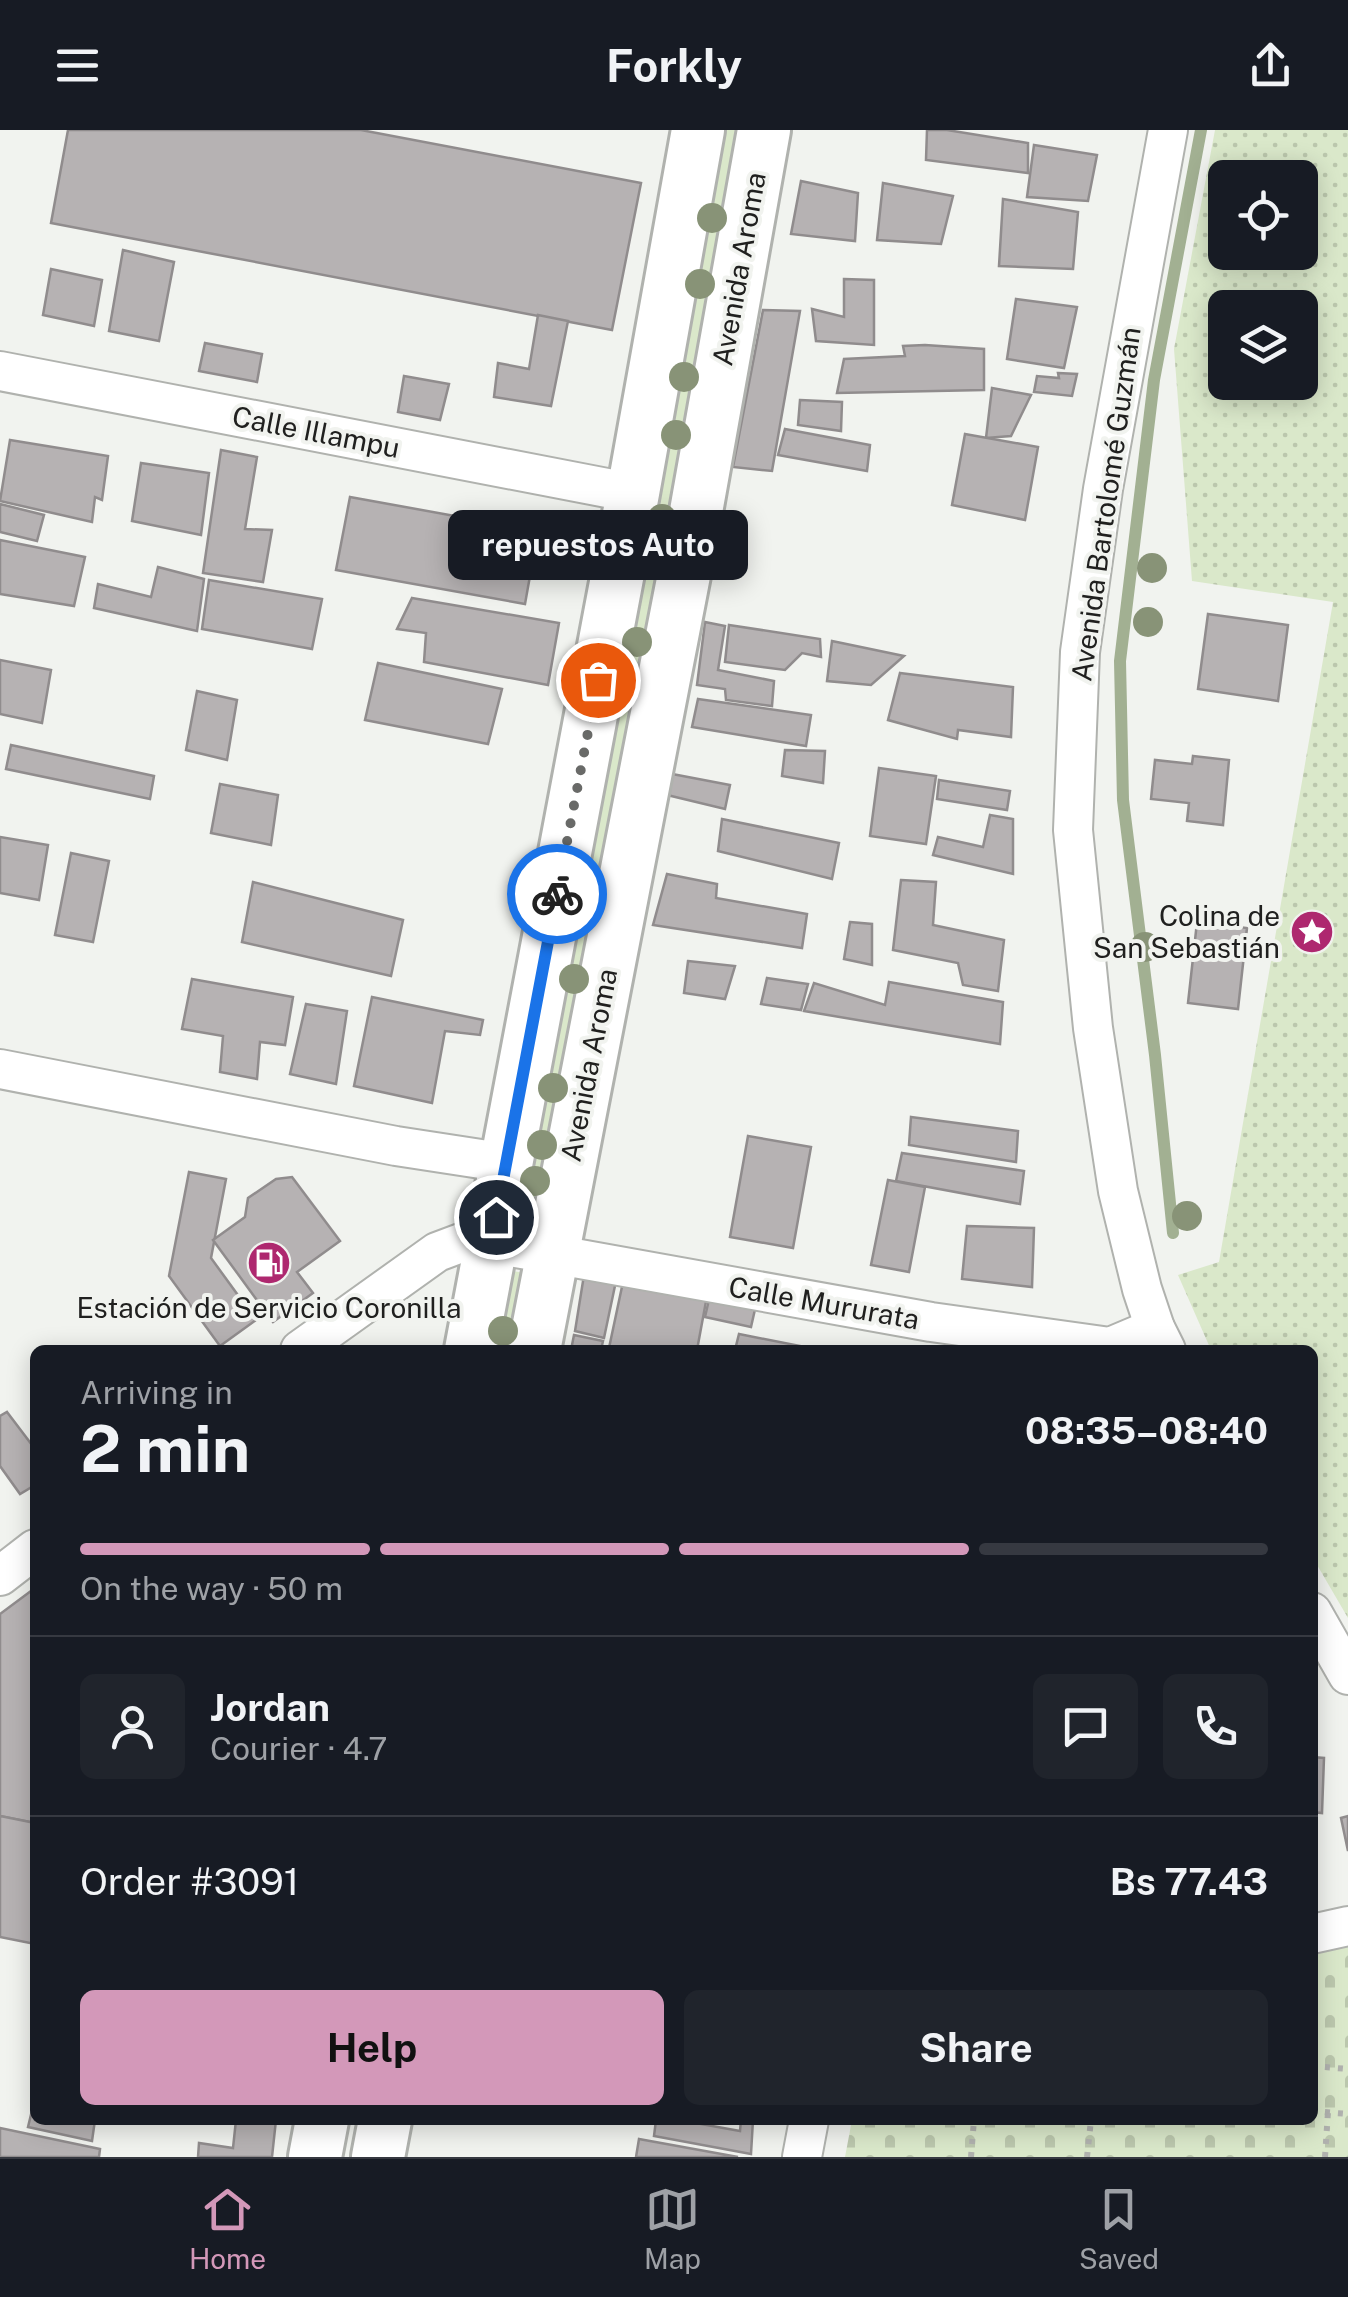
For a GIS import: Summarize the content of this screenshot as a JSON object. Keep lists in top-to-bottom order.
{
  "streets": {
    "main road": ["Avenida Aroma"],
    "street": ["Calle Illampu", "Avenida Bartolomé Guzmán", "Calle Mururata"]
  },
  "crossings": [
    ["Avenida Aroma", "Calle Mururata"],
    ["Avenida Bartolomé Guzmán", "Calle Mururata"]
  ],
  "places": {
    "other": ["repuestos Auto"],
    "place": ["Colina de San Sebastián"],
    "fuel station": ["Estación de Servicio Coronilla"]
  },
  "page": {
    "header": "Forkly",
    "bubble": "repuestos Auto",
    "heading": ["2 min", "Arriving in", "08:35–08:40"],
    "panel": [
      "Jordan",
      "Courier · 4.7",
      "Order #3091",
      "Bs 77.43"
    ],
    "bar": "On the way · 50 m",
    "buttons": ["Help", "Share"],
    "tabs": ["Home", "Map", "Saved"]
  }
}
